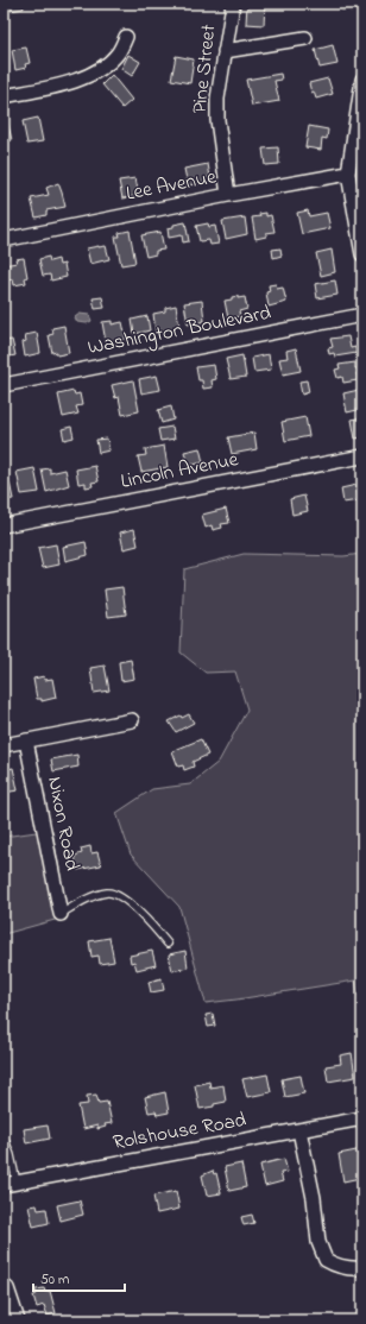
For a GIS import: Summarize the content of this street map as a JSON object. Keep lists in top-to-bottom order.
{
  "streets": {
    "street": [
      "Pine Street",
      "Lee Avenue",
      "Washington Boulevard",
      "Lincoln Avenue",
      "Nixon Road",
      "Rolshouse Road"
    ]
  },
  "crossings": [
    ["Pine Street", "Lee Avenue"]
  ],
  "scale_bar": "50 m"
}
